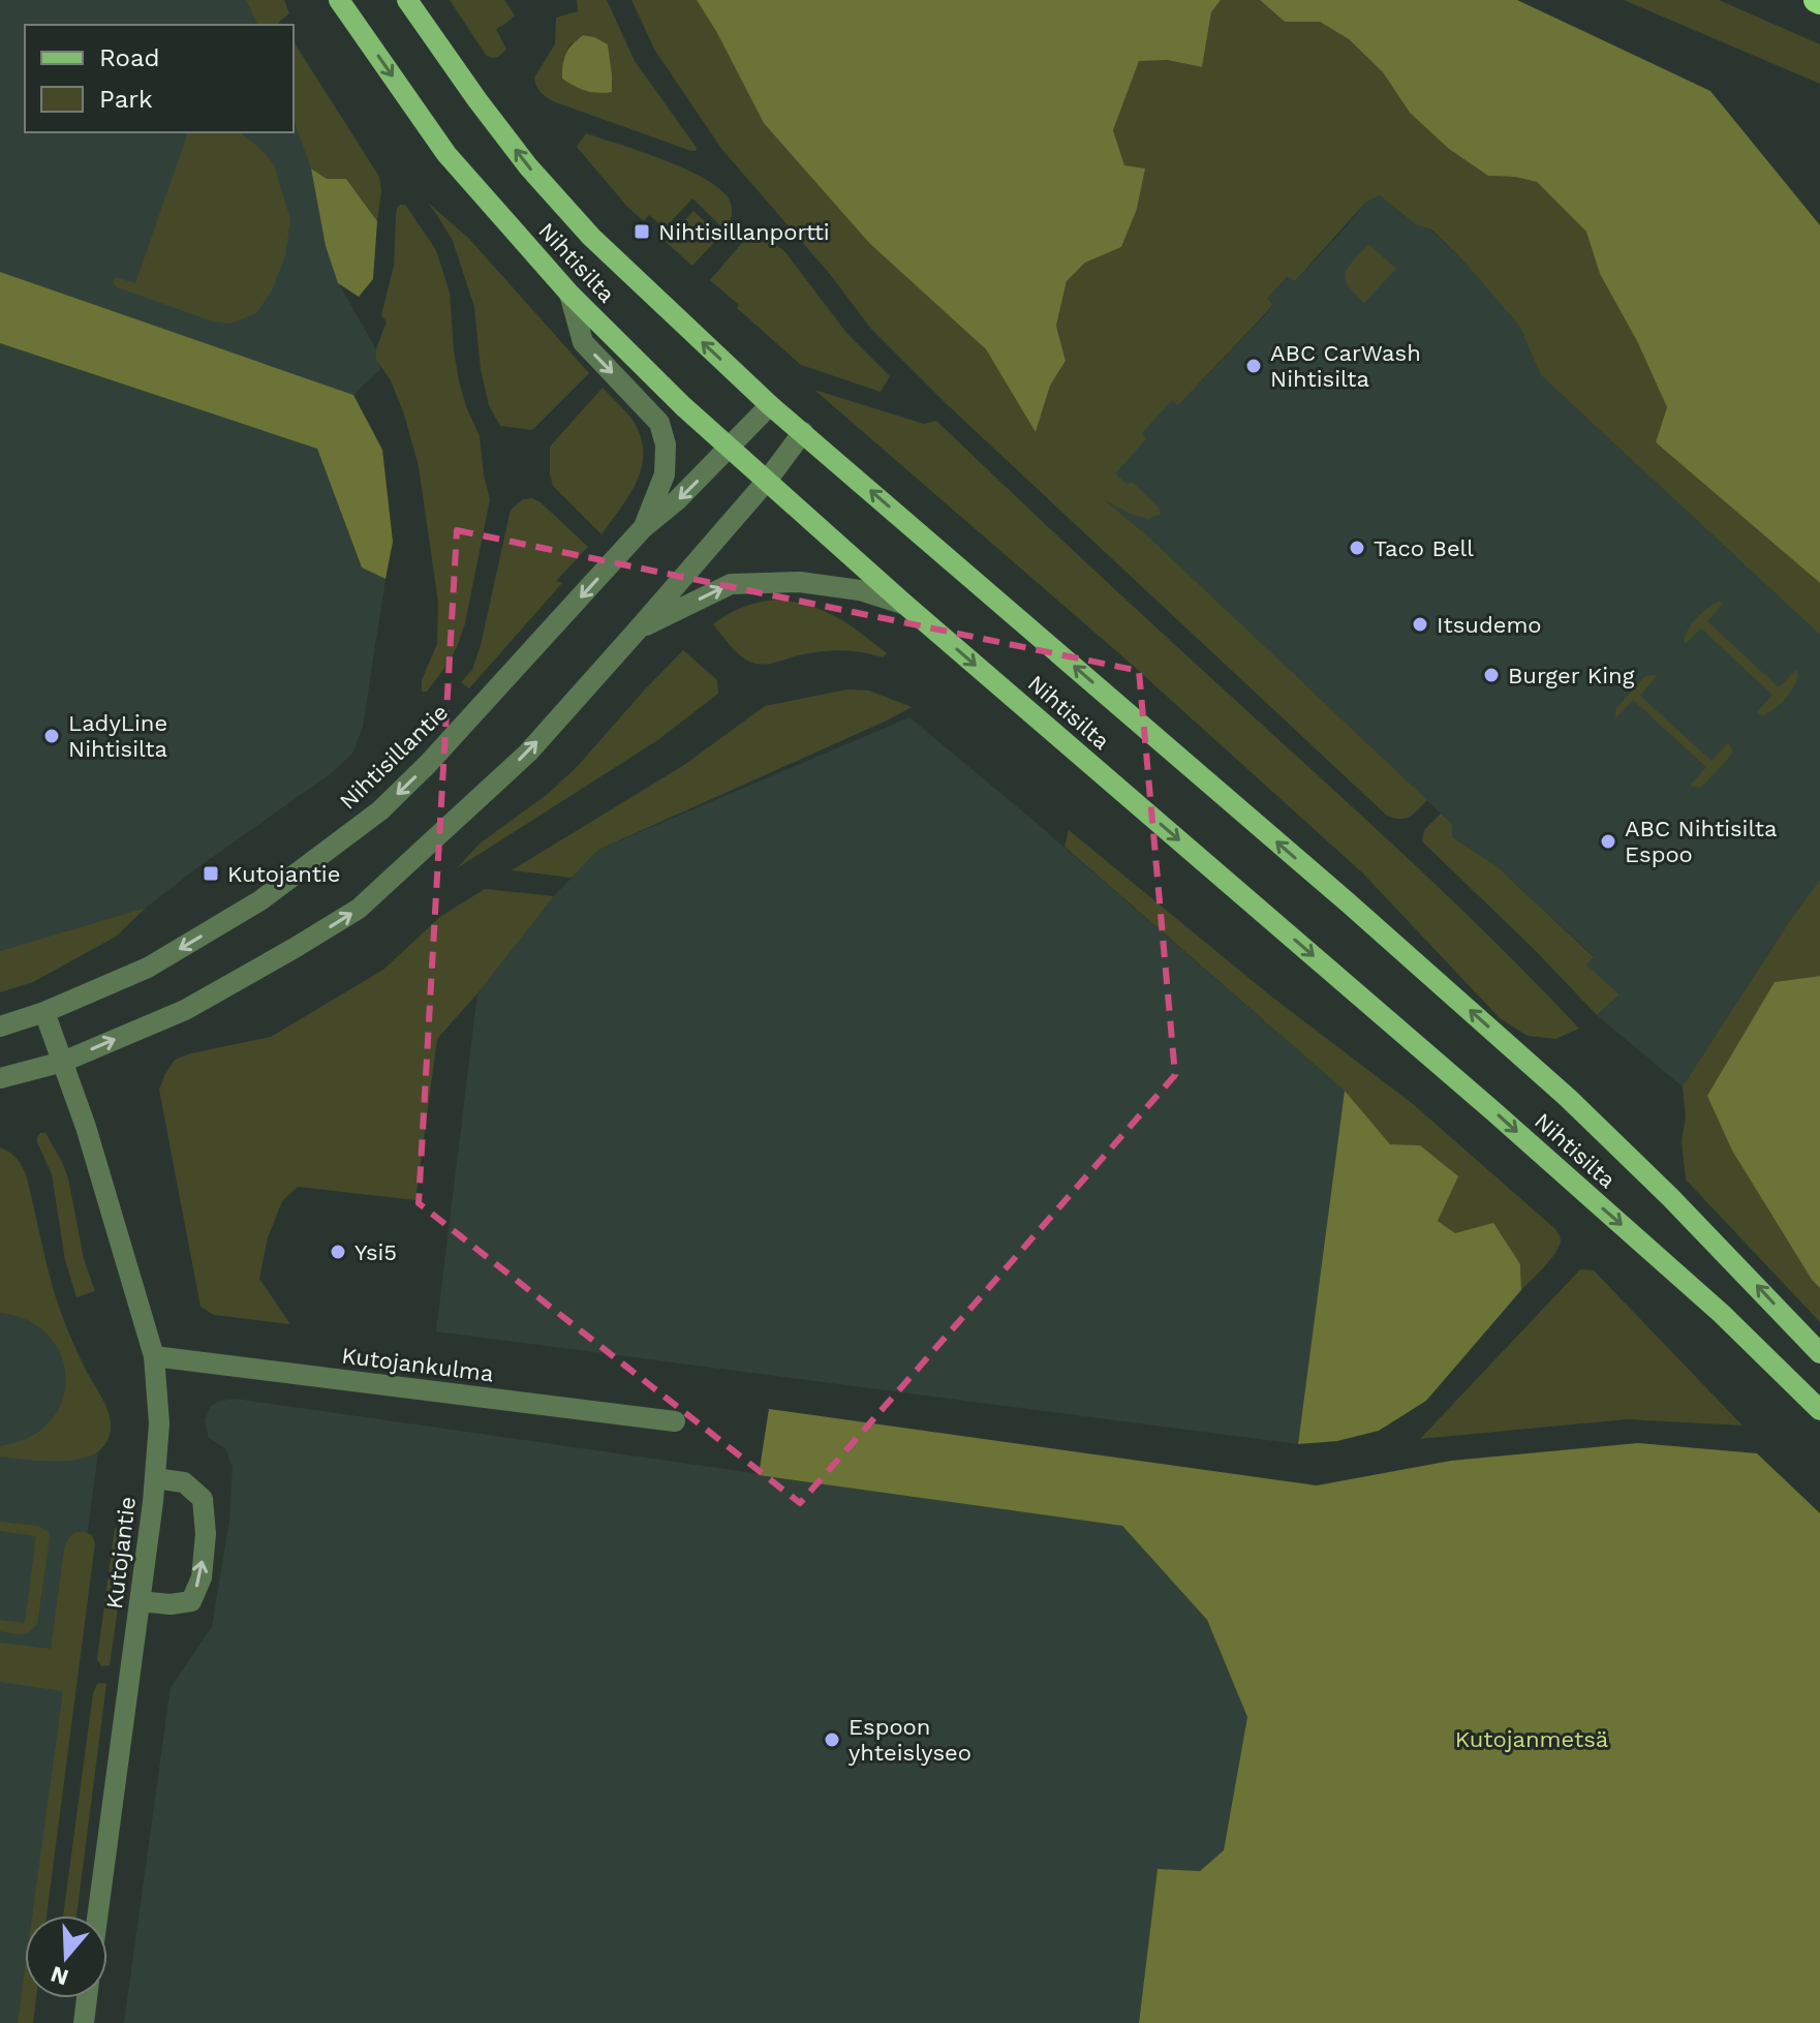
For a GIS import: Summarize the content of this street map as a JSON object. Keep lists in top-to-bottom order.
{
  "streets": {
    "main road": ["Nihtisilta"],
    "street": ["Nihtisillantie", "Kutojankulma", "Kutojantie"]
  },
  "crossings": [
    ["Nihtisilta", "Nihtisillantie"],
    ["Nihtisillantie", "Kutojantie"],
    ["Kutojankulma", "Kutojantie"]
  ],
  "parks": ["Kutojanmetsä"],
  "places": {
    "transit": ["Nihtisillanportti", "Kutojantie"],
    "other": [
      "ABC CarWash Nihtisilta",
      "Taco Bell",
      "Itsudemo",
      "Burger King",
      "LadyLine Nihtisilta",
      "ABC Nihtisilta Espoo",
      "Ysi5",
      "Espoon yhteislyseo"
    ]
  },
  "legend": ["Road", "Park"],
  "north": "bottom"
}
